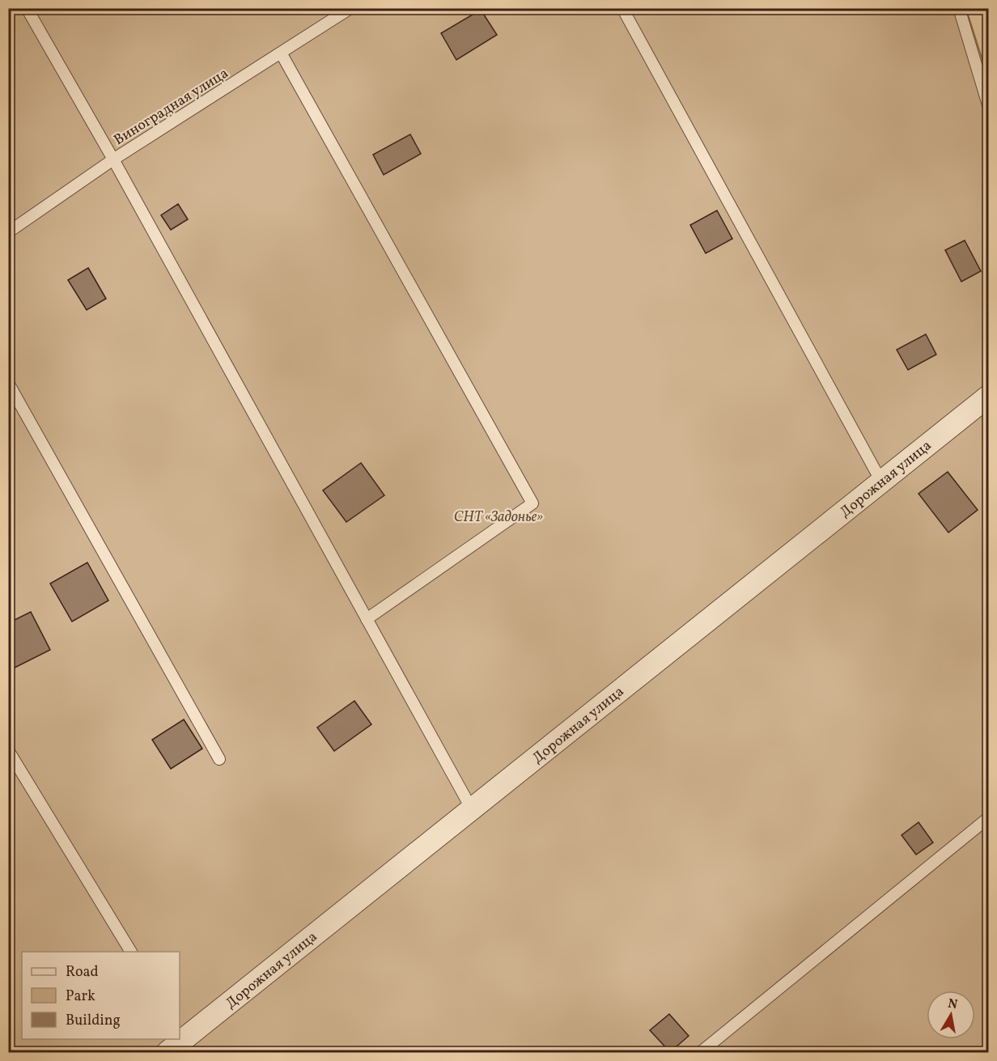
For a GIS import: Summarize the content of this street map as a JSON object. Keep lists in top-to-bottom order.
{
  "streets": {
    "street": ["Дорожная улица"],
    "lane": ["Виноградная улица"]
  },
  "parks": ["СНТ «Задонье»"],
  "legend": ["Road", "Park", "Building"],
  "north": "top"
}
